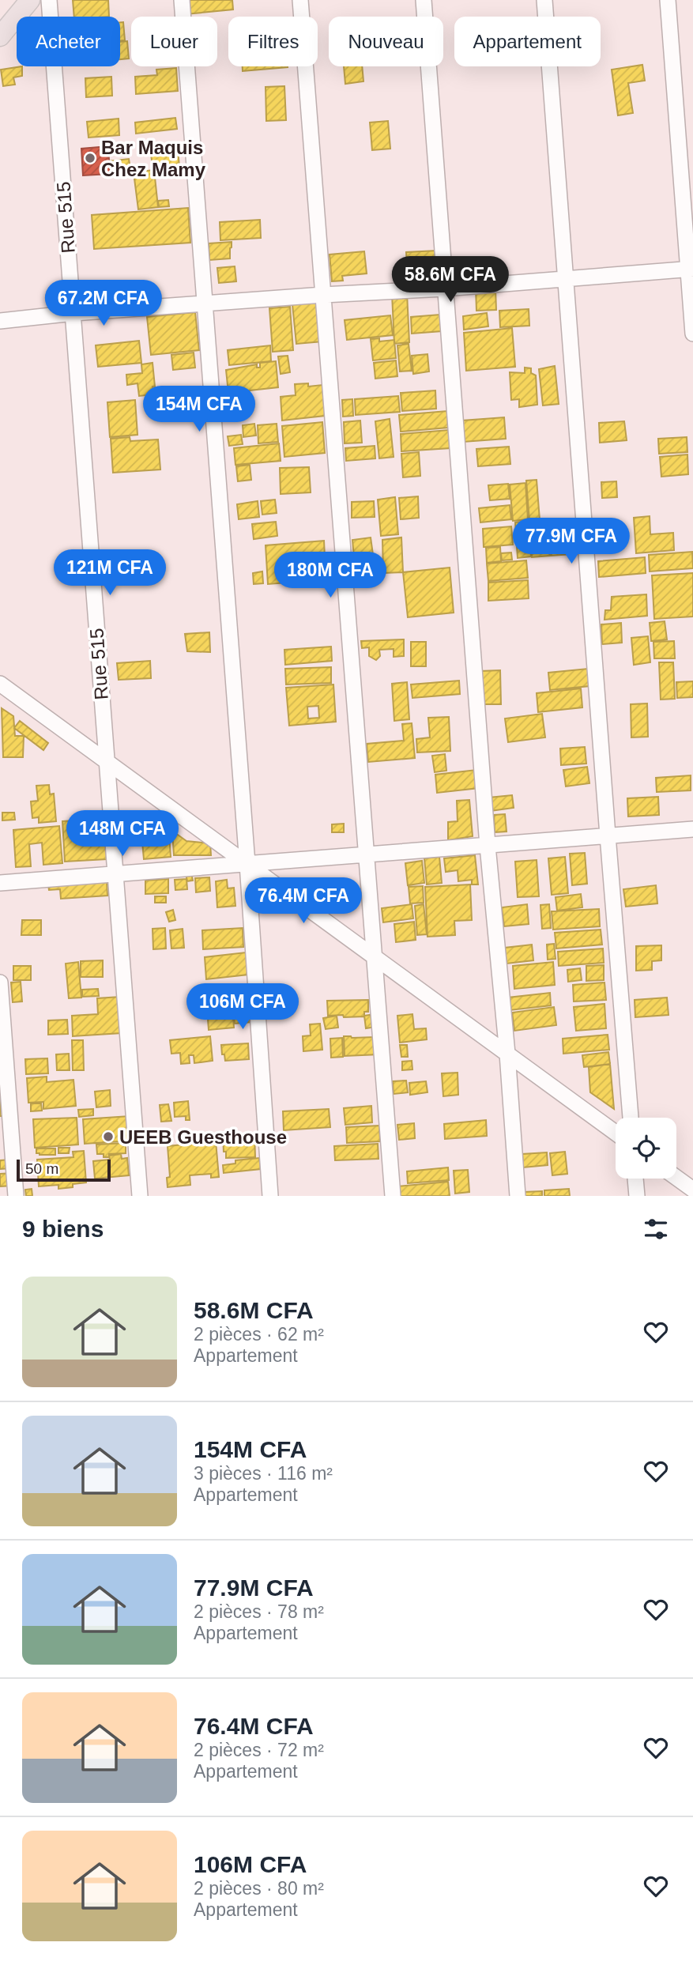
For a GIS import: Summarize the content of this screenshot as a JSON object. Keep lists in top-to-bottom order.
{
  "streets": {
    "street": ["Rue 515"]
  },
  "places": ["Bar Maquis Chez Mamy", "UEEB Guesthouse"],
  "scale_bar": "50 m",
  "page": {
    "chip": [
      "Acheter",
      "Louer",
      "Filtres",
      "Nouveau",
      "Appartement"
    ],
    "price": [
      "58.6M CFA",
      "67.2M CFA",
      "154M CFA",
      "77.9M CFA",
      "121M CFA",
      "180M CFA",
      "148M CFA",
      "76.4M CFA",
      "106M CFA"
    ],
    "scale": "50 m",
    "heading": "9 biens",
    "list": [
      {
        "name": "58.6M CFA",
        "note": "2 pièces · 62 m² · Appartement"
      },
      {
        "name": "154M CFA",
        "note": "3 pièces · 116 m² · Appartement"
      },
      {
        "name": "77.9M CFA",
        "note": "2 pièces · 78 m² · Appartement"
      },
      {
        "name": "76.4M CFA",
        "note": "2 pièces · 72 m² · Appartement"
      },
      {
        "name": "106M CFA",
        "note": "2 pièces · 80 m² · Appartement"
      }
    ]
  }
}
